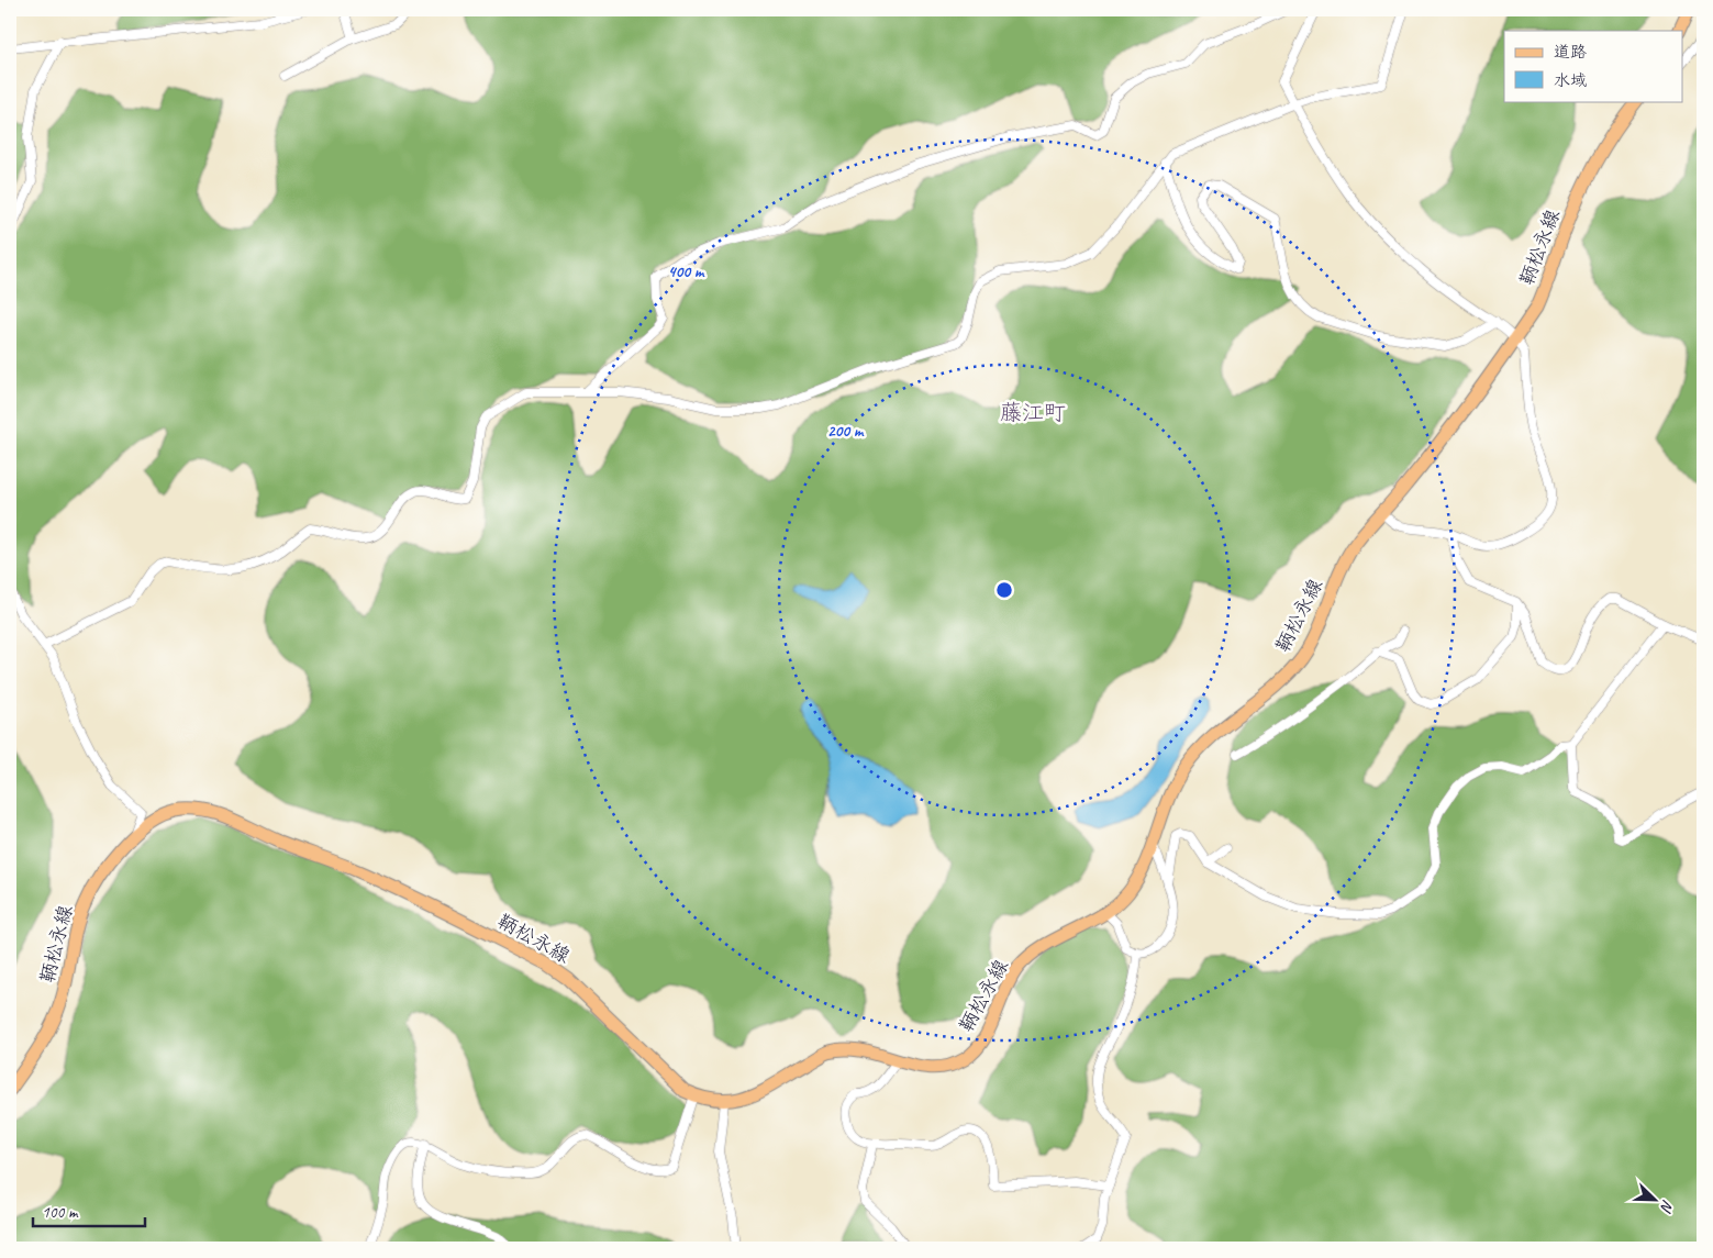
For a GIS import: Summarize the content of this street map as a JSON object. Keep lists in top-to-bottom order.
{
  "streets": {
    "main road": ["鞆松永線"]
  },
  "districts": ["藤江町"],
  "legend": ["道路", "水域"],
  "scale_bar": "100 m",
  "north": "bottom right",
  "rings": ["400 m", "200 m"]
}
